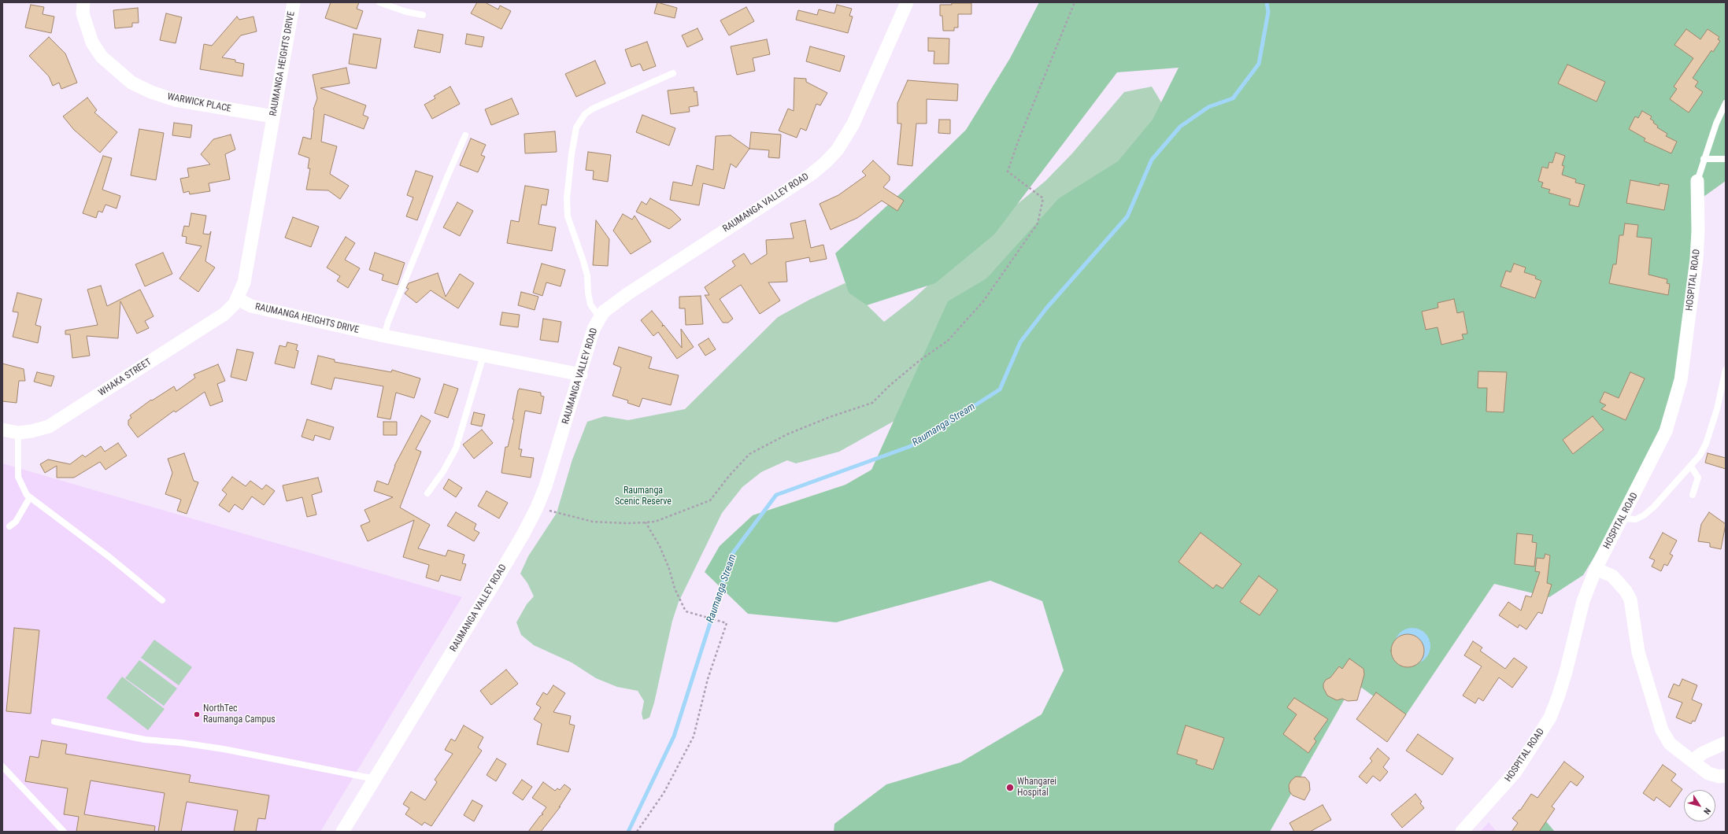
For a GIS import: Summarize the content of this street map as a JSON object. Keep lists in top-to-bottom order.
{
  "streets": {
    "street": [
      "RAUMANGA HEIGHTS DRIVE",
      "WARWICK PLACE",
      "RAUMANGA VALLEY ROAD",
      "HOSPITAL ROAD",
      "WHAKA STREET"
    ]
  },
  "crossings": [
    ["RAUMANGA HEIGHTS DRIVE", "WARWICK PLACE"],
    ["RAUMANGA HEIGHTS DRIVE", "RAUMANGA VALLEY ROAD"],
    ["RAUMANGA HEIGHTS DRIVE", "WHAKA STREET"]
  ],
  "water": ["Raumanga Stream"],
  "parks": ["Raumanga Scenic Reserve"],
  "places": ["NorthTec Raumanga Campus", "Whangarei Hospital"],
  "north": "bottom right"
}
